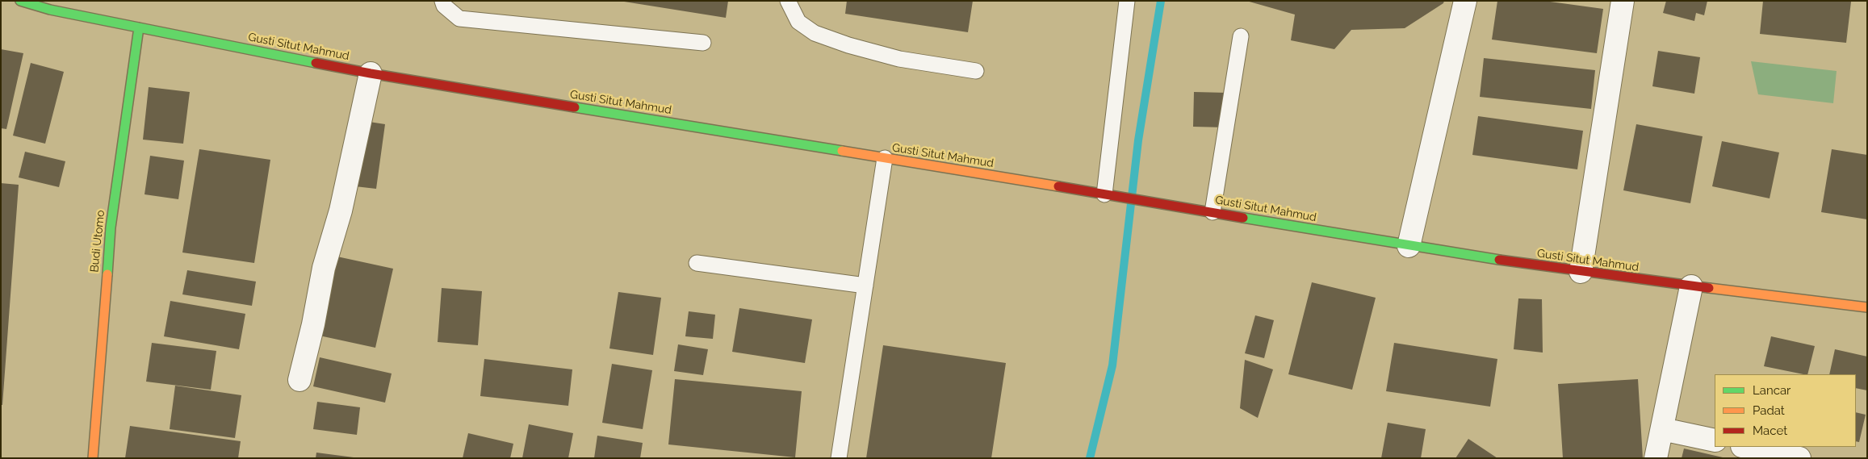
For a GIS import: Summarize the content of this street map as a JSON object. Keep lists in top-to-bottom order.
{
  "streets": {
    "main road": ["Gusti Situt Mahmud", "Budi Utomo"]
  },
  "crossings": [
    ["Gusti Situt Mahmud", "Budi Utomo"]
  ],
  "legend": ["Lancar", "Padat", "Macet"]
}
